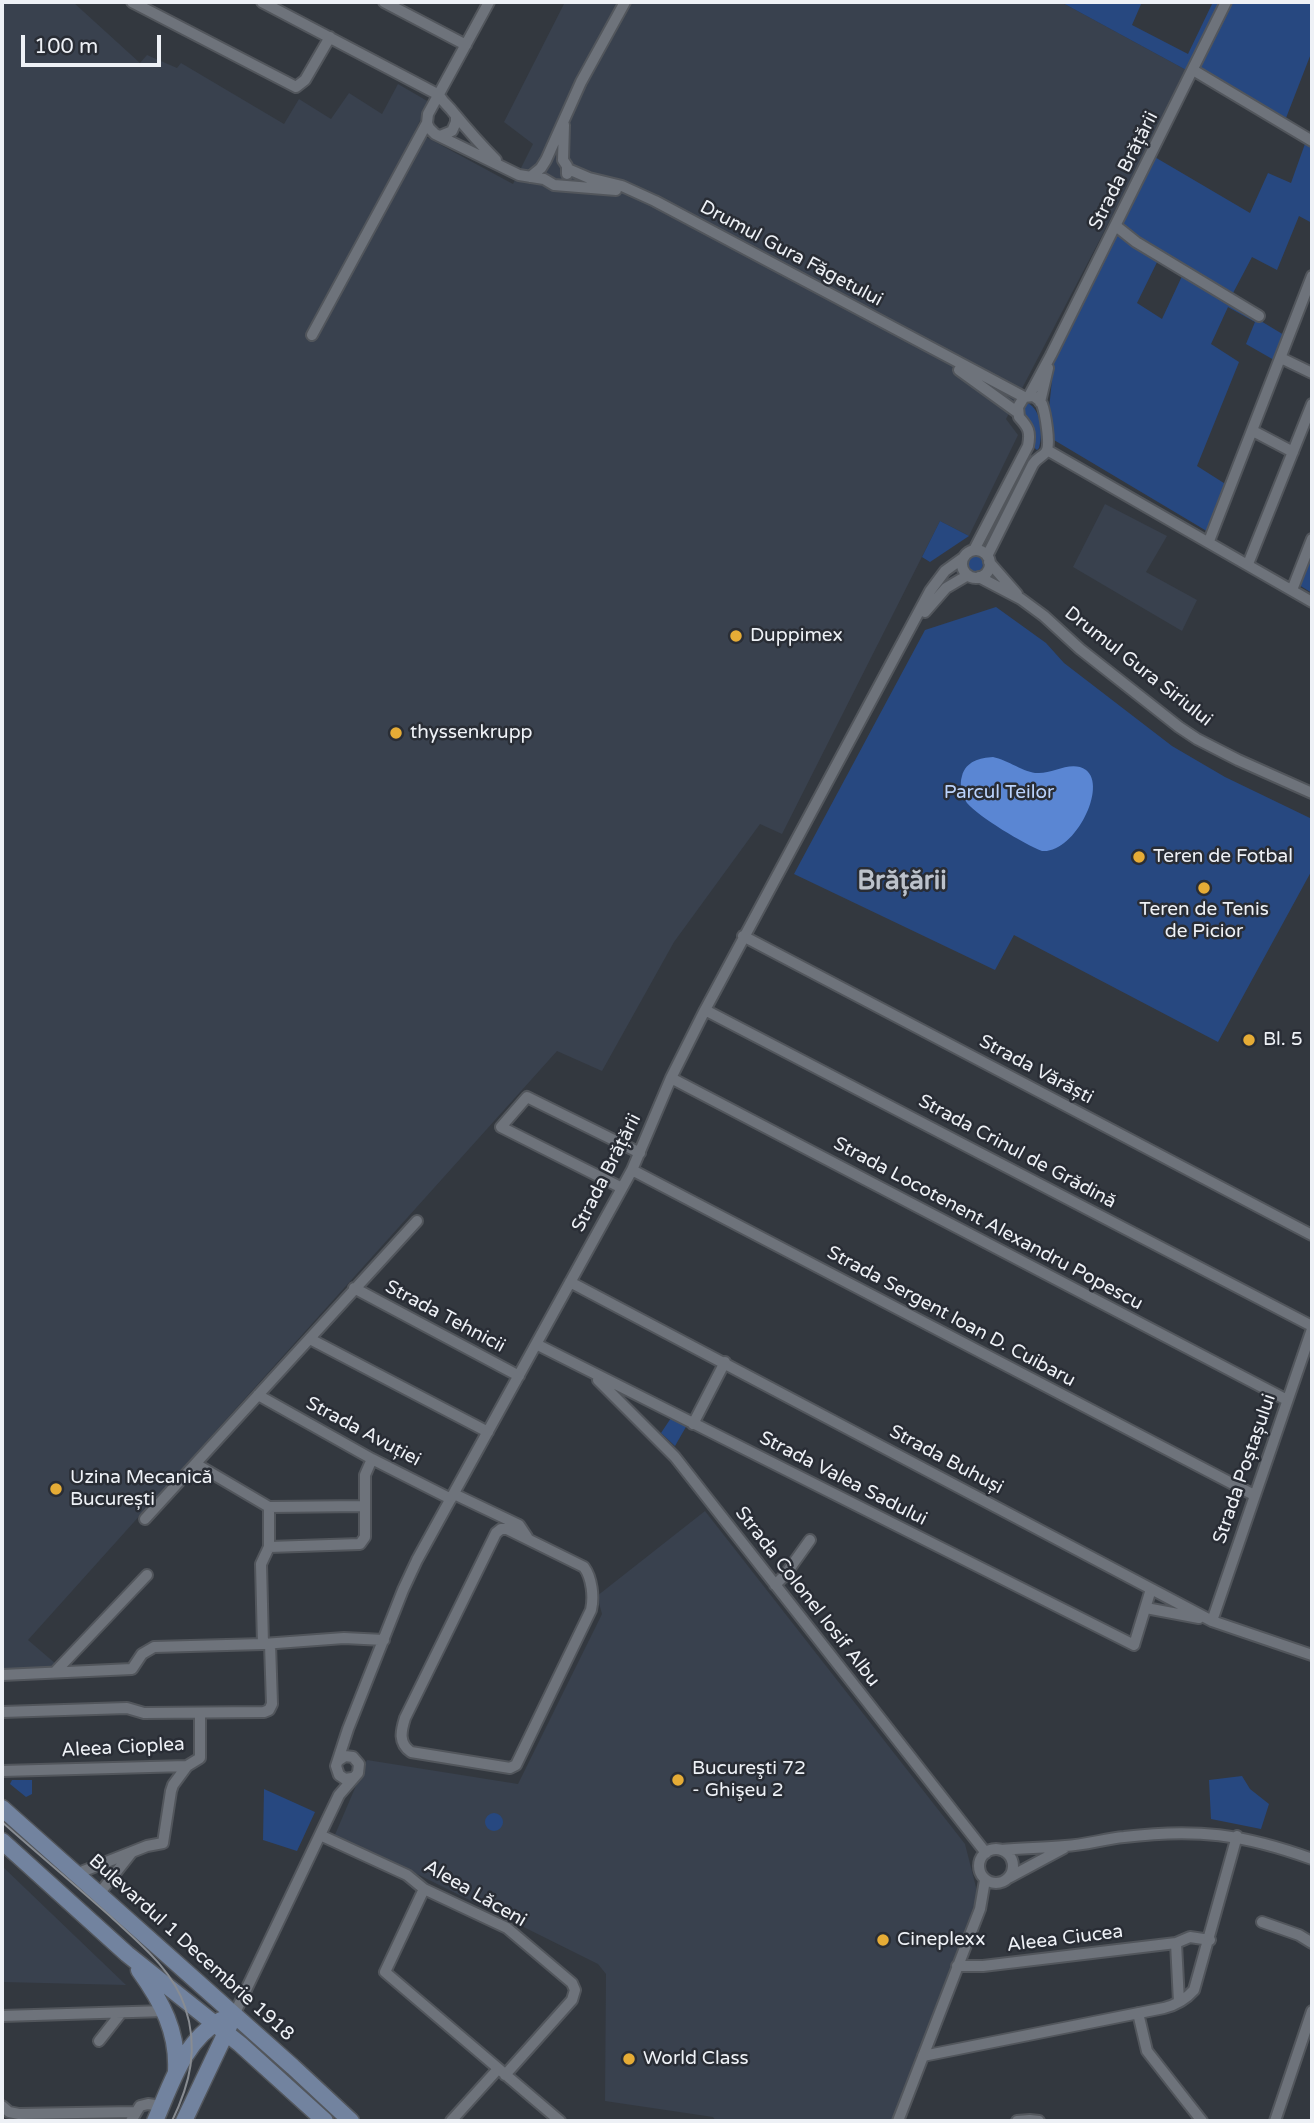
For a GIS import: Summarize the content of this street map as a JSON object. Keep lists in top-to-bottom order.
{
  "streets": {
    "main road": ["Bulevardul 1 Decembrie 1918"],
    "street": [
      "Strada Brățării",
      "Drumul Gura Făgetului",
      "Drumul Gura Siriului",
      "Strada Vărăști",
      "Strada Crinul de Grădină",
      "Strada Locotenent Alexandru Popescu",
      "Strada Tehnicii",
      "Strada Sergent Ioan D. Cuibaru",
      "Strada Avuției",
      "Strada Buhuși",
      "Strada Poștașului",
      "Strada Valea Sadului",
      "Strada Colonel Iosif Albu",
      "Aleea Cioplea",
      "Aleea Lăceni",
      "Aleea Ciucea"
    ]
  },
  "crossings": [
    ["Strada Brățării", "Drumul Gura Făgetului"],
    ["Strada Brățării", "Drumul Gura Siriului"],
    ["Strada Brățării", "Strada Vărăști"],
    ["Strada Brățării", "Strada Crinul de Grădină"],
    ["Strada Brățării", "Strada Locotenent Alexandru Popescu"],
    ["Strada Brățării", "Strada Tehnicii"],
    ["Strada Brățării", "Strada Sergent Ioan D. Cuibaru"],
    ["Strada Brățării", "Strada Avuției"],
    ["Strada Brățării", "Strada Buhuși"],
    ["Strada Brățării", "Strada Valea Sadului"],
    ["Strada Crinul de Grădină", "Strada Poștașului"],
    ["Strada Locotenent Alexandru Popescu", "Strada Poștașului"],
    ["Strada Sergent Ioan D. Cuibaru", "Strada Poștașului"],
    ["Strada Buhuși", "Strada Poștașului"],
    ["Strada Valea Sadului", "Strada Colonel Iosif Albu"]
  ],
  "districts": ["Brățării"],
  "parks": ["Parcul Teilor"],
  "places": [
    "Duppimex",
    "thyssenkrupp",
    "Teren de Fotbal",
    "Teren de Tenis de Picior",
    "Bl. 5",
    "Uzina Mecanică București",
    "Bucureşti 72 - Ghişeu 2",
    "Cineplexx",
    "World Class"
  ],
  "scale_bar": "100 m"
}
